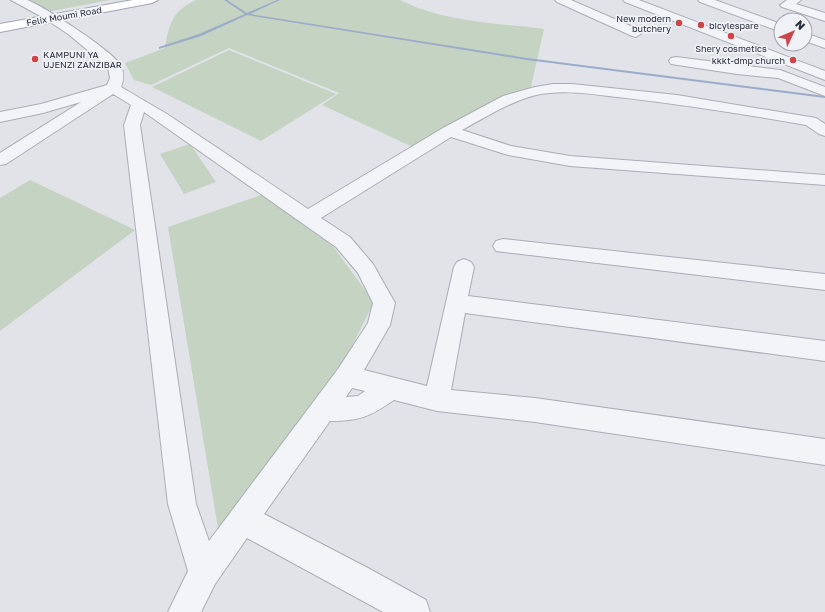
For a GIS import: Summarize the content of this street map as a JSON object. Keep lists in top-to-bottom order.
{
  "streets": {
    "main road": ["Felix Moumi Road"]
  },
  "places": [
    "New modern butchery",
    "bicylespare",
    "Shery cosmetics",
    "KAMPUNI YA UJENZI ZANZIBAR",
    "kkkt-dmp church"
  ],
  "north": "top right"
}
